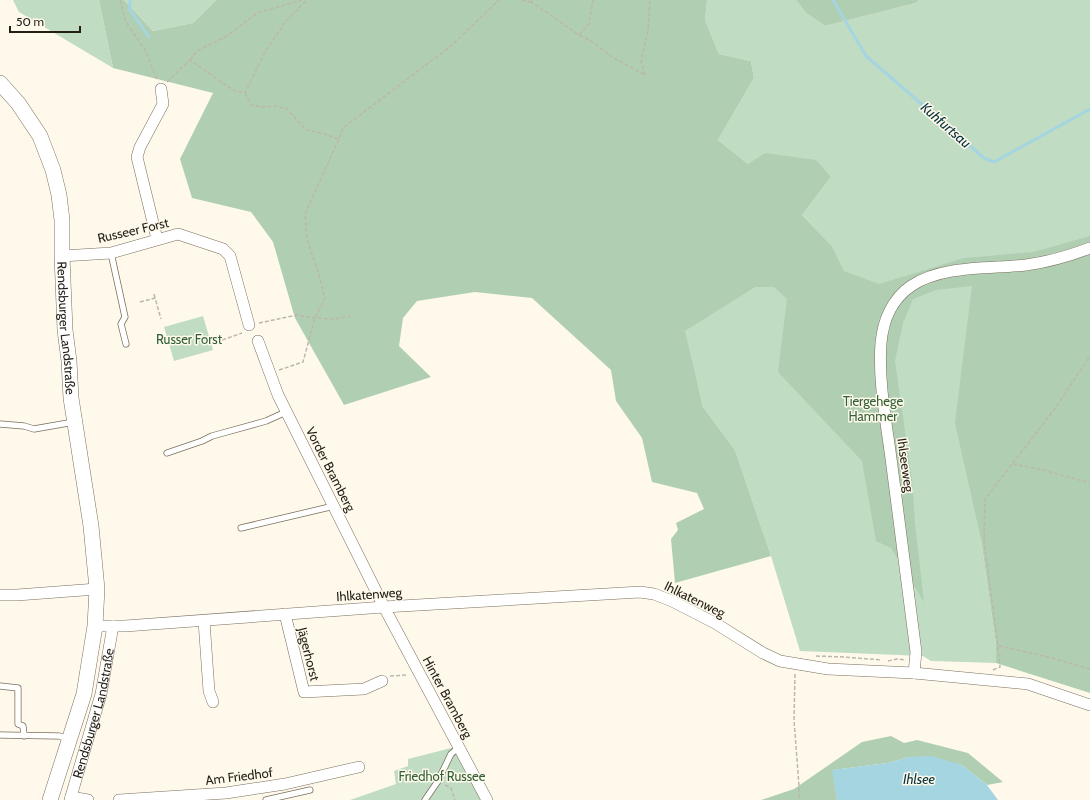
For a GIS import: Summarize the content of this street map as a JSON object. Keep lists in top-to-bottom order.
{
  "streets": {
    "street": [
      "Russeer Forst",
      "Rendsburger Landstraße",
      "Ihlseeweg",
      "Vorder Bramberg",
      "Ihlkatenweg",
      "Jägerhorst",
      "Hinter Bramberg",
      "Am Friedhof"
    ]
  },
  "crossings": [
    ["Russeer Forst", "Rendsburger Landstraße"],
    ["Rendsburger Landstraße", "Ihlkatenweg"],
    ["Ihlseeweg", "Ihlkatenweg"],
    ["Vorder Bramberg", "Ihlkatenweg"],
    ["Vorder Bramberg", "Hinter Bramberg"],
    ["Ihlkatenweg", "Jägerhorst"],
    ["Ihlkatenweg", "Hinter Bramberg"]
  ],
  "water": ["Kuhfurtsau", "Ihlsee"],
  "parks": ["Russer Forst", "Tiergehege Hammer", "Friedhof Russee"],
  "scale_bar": "50 m"
}
